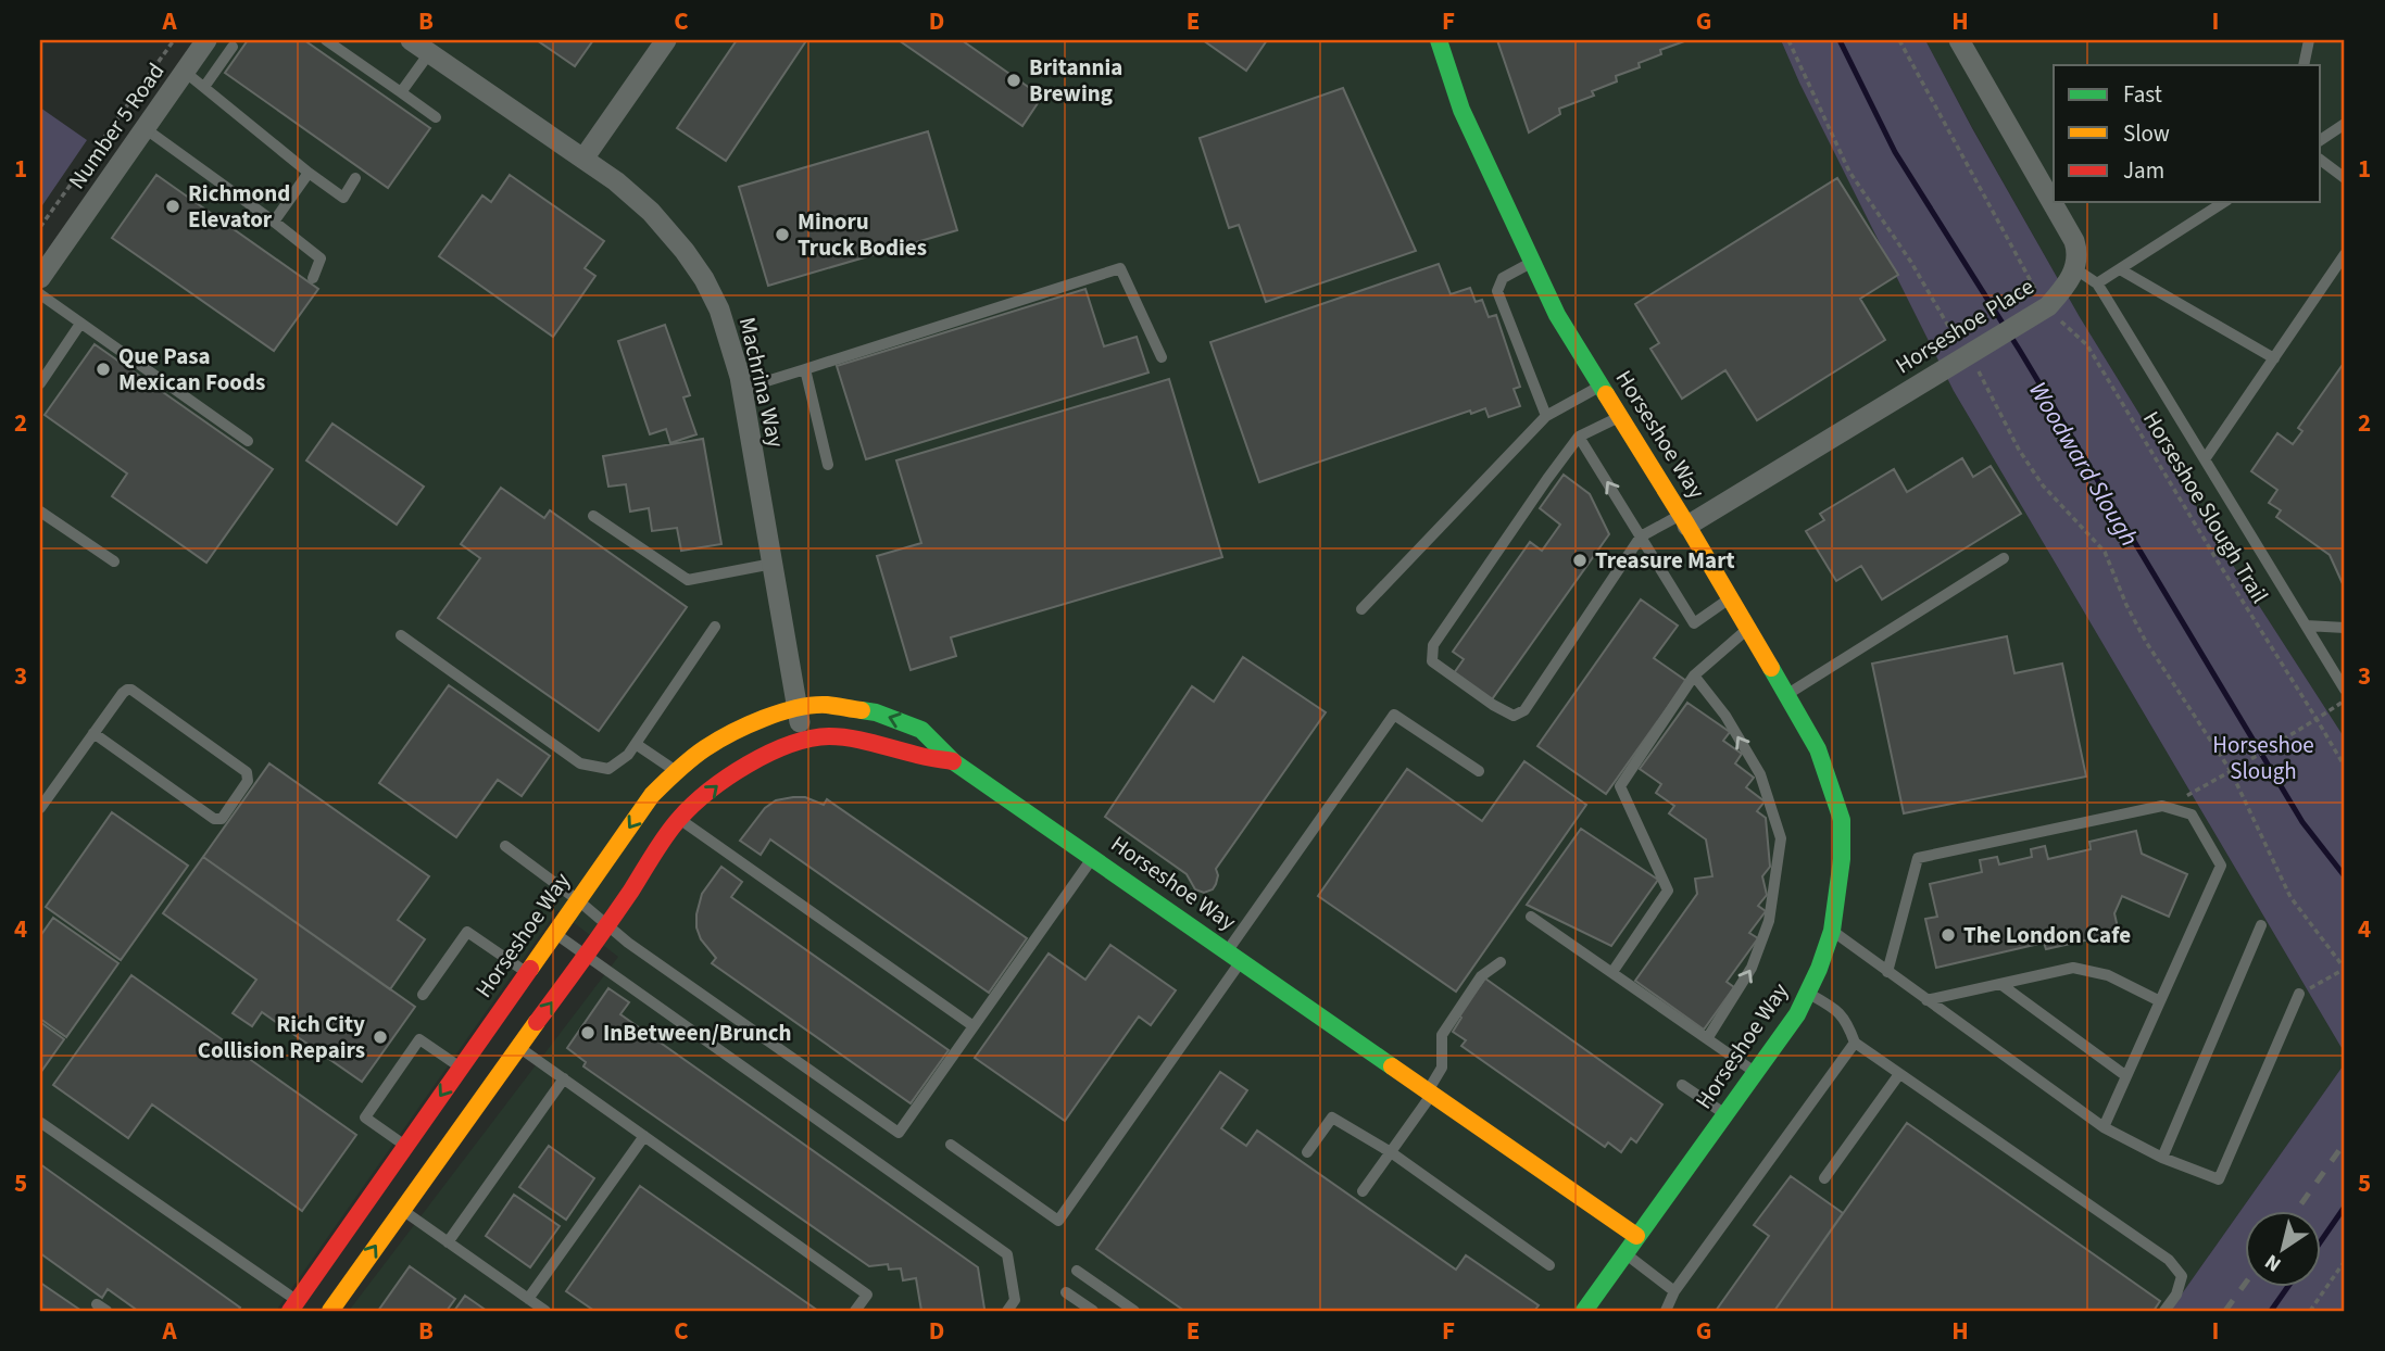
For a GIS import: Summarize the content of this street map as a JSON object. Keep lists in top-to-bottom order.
{
  "streets": {
    "street": [
      "Number 5 Road",
      "Horseshoe Place",
      "Machrina Way",
      "Horseshoe Way"
    ],
    "path": ["Horseshoe Slough Trail"]
  },
  "crossings": [
    ["Horseshoe Place", "Horseshoe Way"],
    ["Machrina Way", "Horseshoe Way"]
  ],
  "water": ["Woodward Slough"],
  "parks": ["Horseshoe Slough"],
  "places": [
    "Britannia Brewing",
    "Richmond Elevator",
    "Minoru Truck Bodies",
    "Que Pasa Mexican Foods",
    "Treasure Mart",
    "The London Cafe",
    "InBetween/Brunch",
    "Rich City Collision Repairs"
  ],
  "legend": ["Fast", "Slow", "Jam"],
  "north": "bottom left",
  "grid": {
    "columns": [
      "A",
      "B",
      "C",
      "D",
      "E",
      "F",
      "G",
      "H",
      "I"
    ],
    "rows": [
      "1",
      "2",
      "3",
      "4",
      "5"
    ]
  }
}
